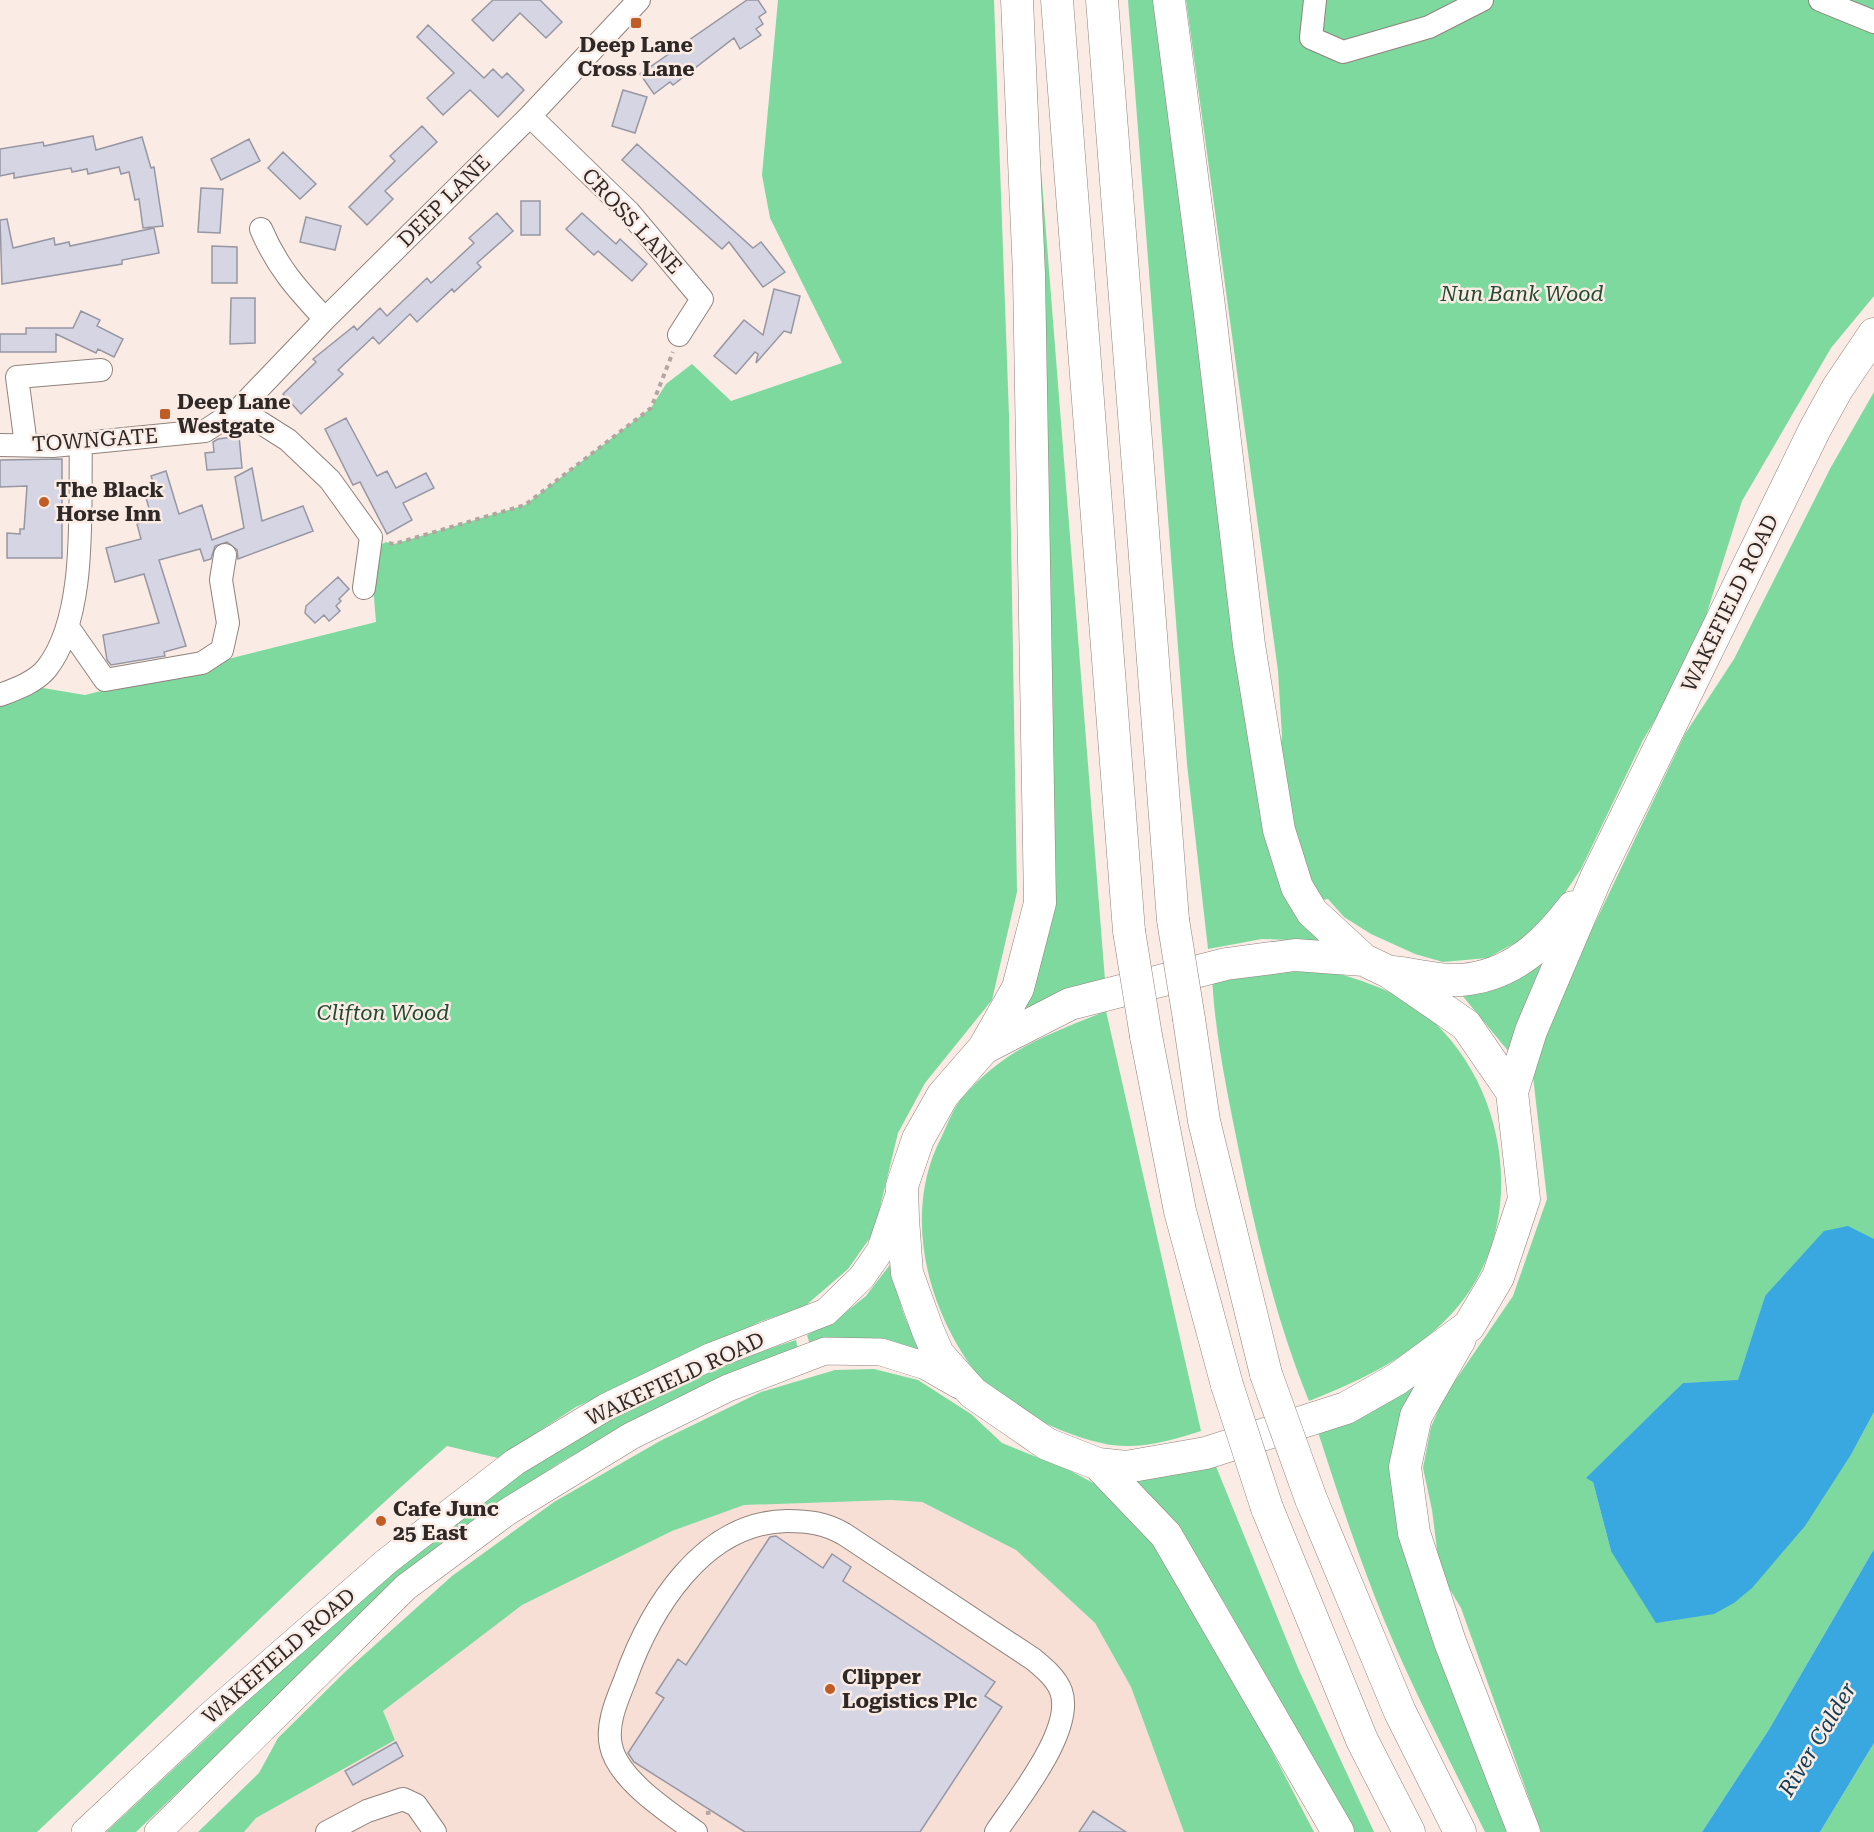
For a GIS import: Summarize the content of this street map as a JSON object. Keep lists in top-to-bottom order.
{
  "streets": {
    "highway": ["WAKEFIELD ROAD"],
    "street": ["DEEP LANE", "CROSS LANE", "TOWNGATE"]
  },
  "crossings": [
    ["DEEP LANE", "CROSS LANE"],
    ["DEEP LANE", "TOWNGATE"]
  ],
  "water": ["River Calder"],
  "parks": ["Nun Bank Wood", "Clifton Wood"],
  "places": {
    "transit": ["Deep Lane Cross Lane", "Deep Lane Westgate"],
    "other": ["The Black Horse Inn", "Cafe Junc 25 East", "Clipper Logistics Plc"]
  }
}
